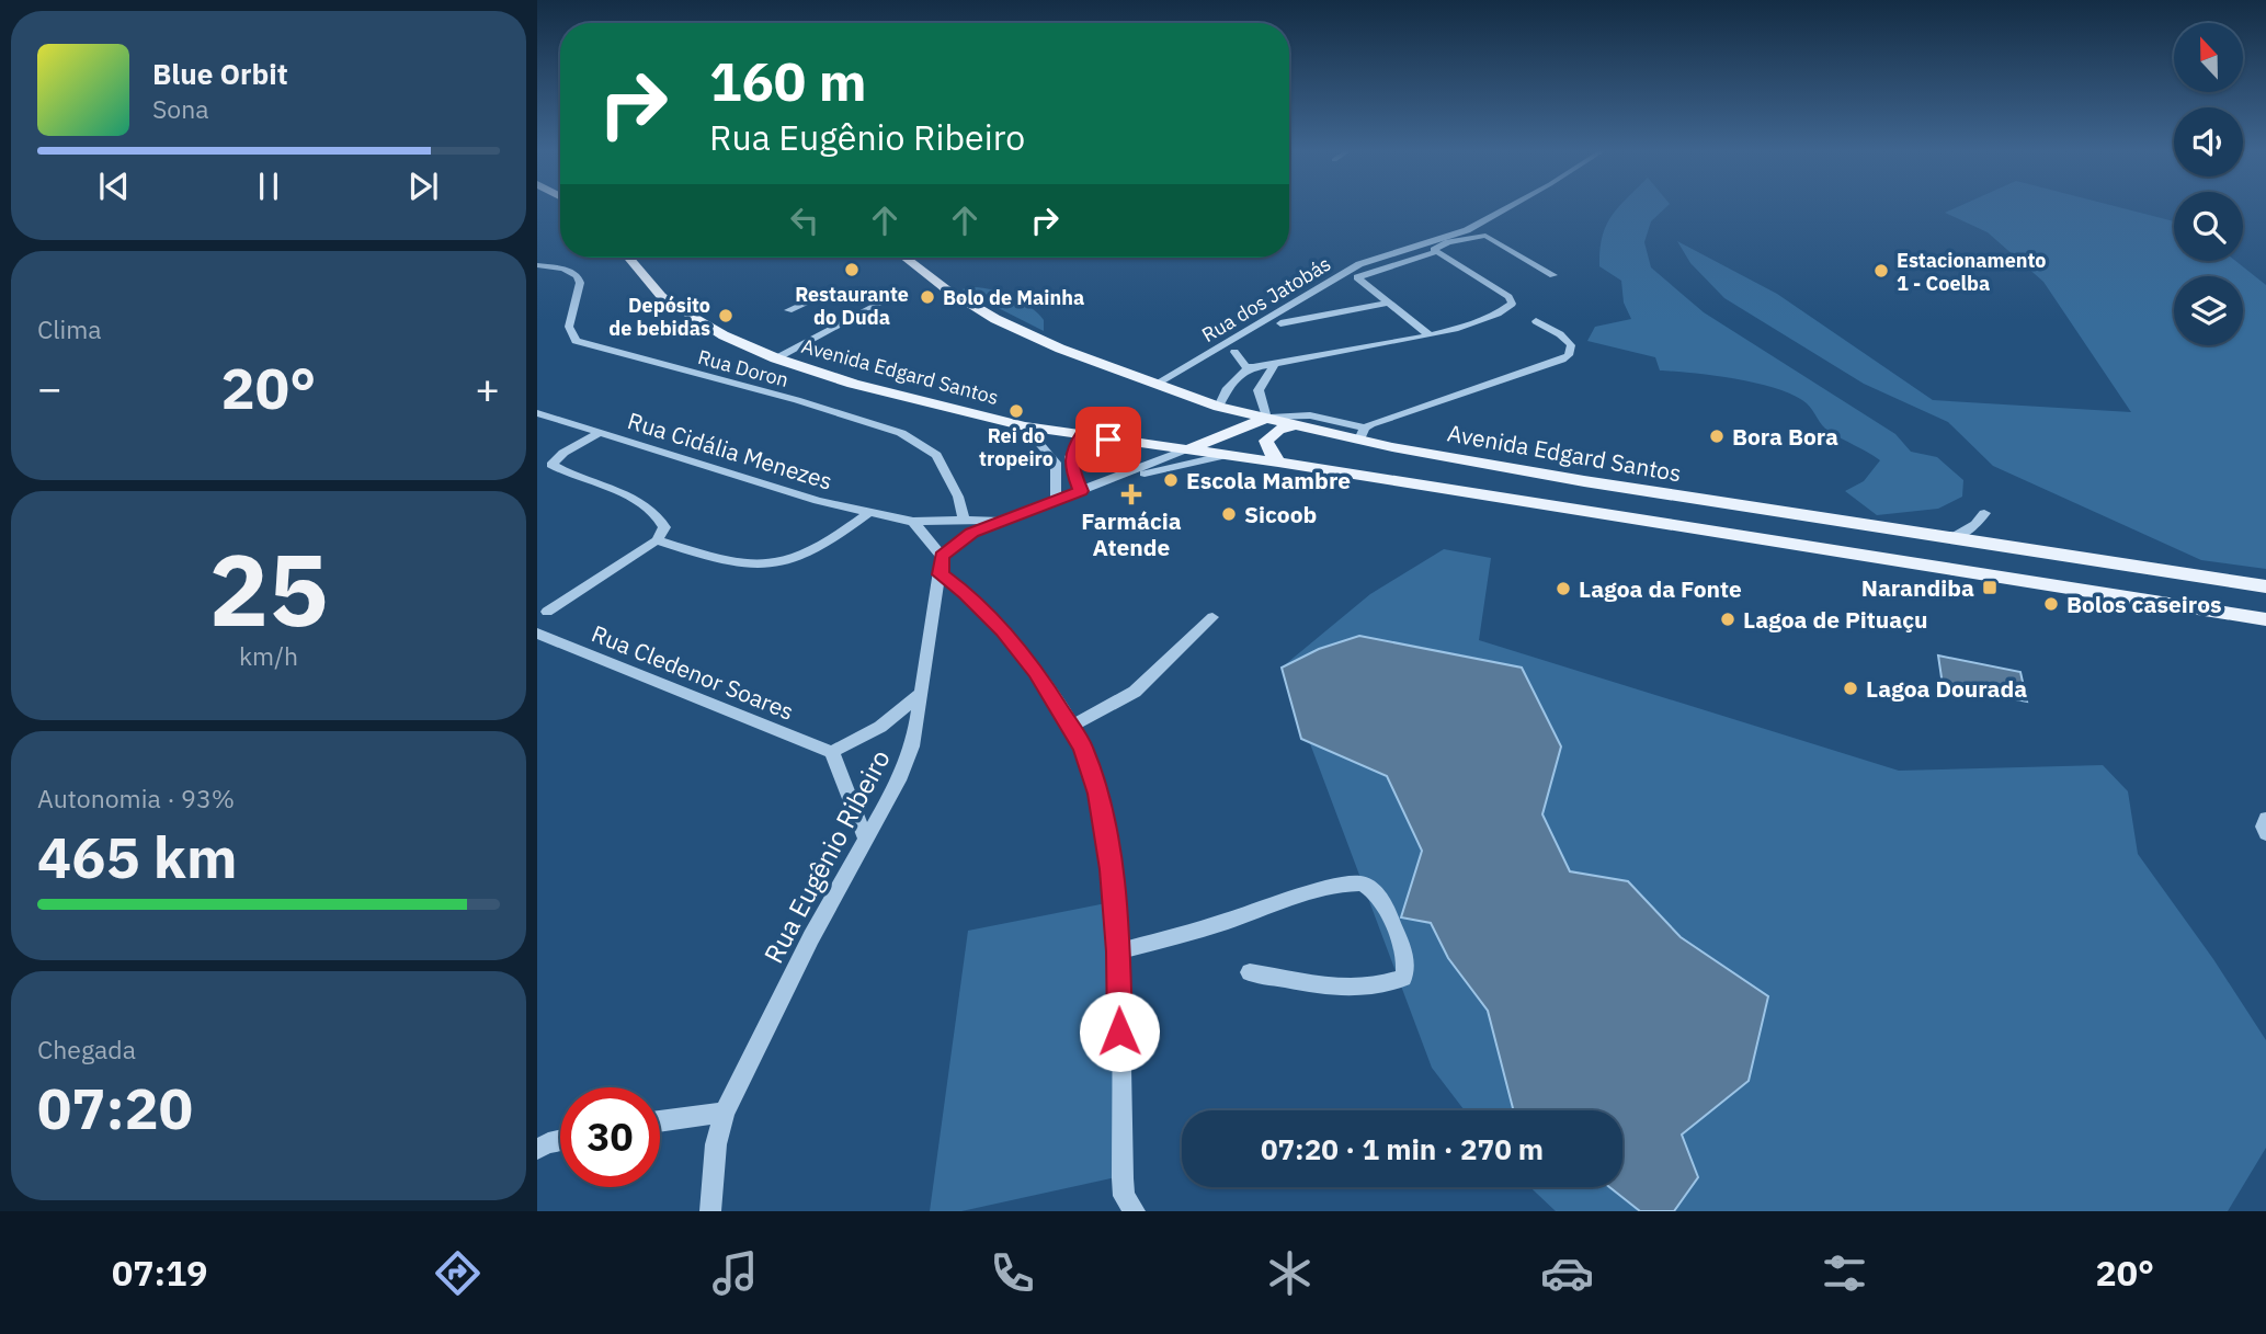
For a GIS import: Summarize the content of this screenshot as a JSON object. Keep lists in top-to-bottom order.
{
  "streets": {
    "main road": ["Avenida Edgard Santos"],
    "street": [
      "Rua dos Jatobás",
      "Rua Doron",
      "Rua Cidália Menezes",
      "Rua Cledenor Soares",
      "Rua Eugênio Ribeiro"
    ]
  },
  "crossings": [
    ["Rua dos Jatobás", "Avenida Edgard Santos"],
    ["Rua Doron", "Rua Cidália Menezes"]
  ],
  "places": {
    "other": [
      "Restaurante do Duda",
      "Estacionamento 1 - Coelba",
      "Bolo de Mainha",
      "Depósito de bebidas",
      "Rei do tropeiro",
      "Bora Bora",
      "Escola Mambre",
      "Sicoob",
      "Lagoa da Fonte",
      "Bolos caseiros",
      "Lagoa de Pituaçu",
      "Lagoa Dourada"
    ],
    "health": ["Farmácia Atende"],
    "transit": ["Narandiba"]
  },
  "north": "top",
  "page": {
    "turn": ["160 m", "Rua Eugênio Ribeiro"],
    "song": ["Blue Orbit", "Sona"],
    "tile": [
      "Clima",
      ["25", "km/h"],
      ["Autonomia · 93%", "465 km"],
      ["Chegada", "07:20"]
    ],
    "heat": ["−", "20°", "+"],
    "limit": "30",
    "trip": "07:20 · 1 min · 270 m",
    "tabs": ["07:19", "20°"]
  }
}
